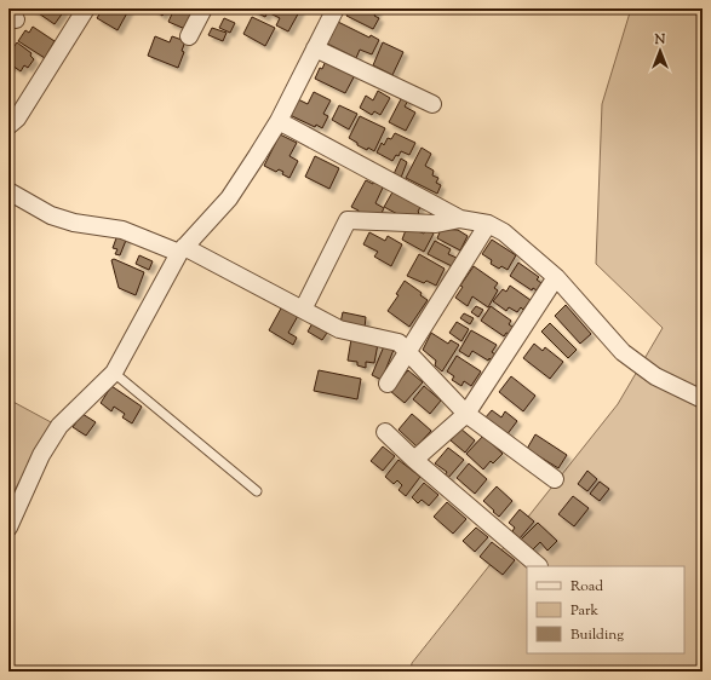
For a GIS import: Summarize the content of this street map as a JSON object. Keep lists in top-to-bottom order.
{
  "legend": ["Road", "Park", "Building"],
  "north": "top"
}
